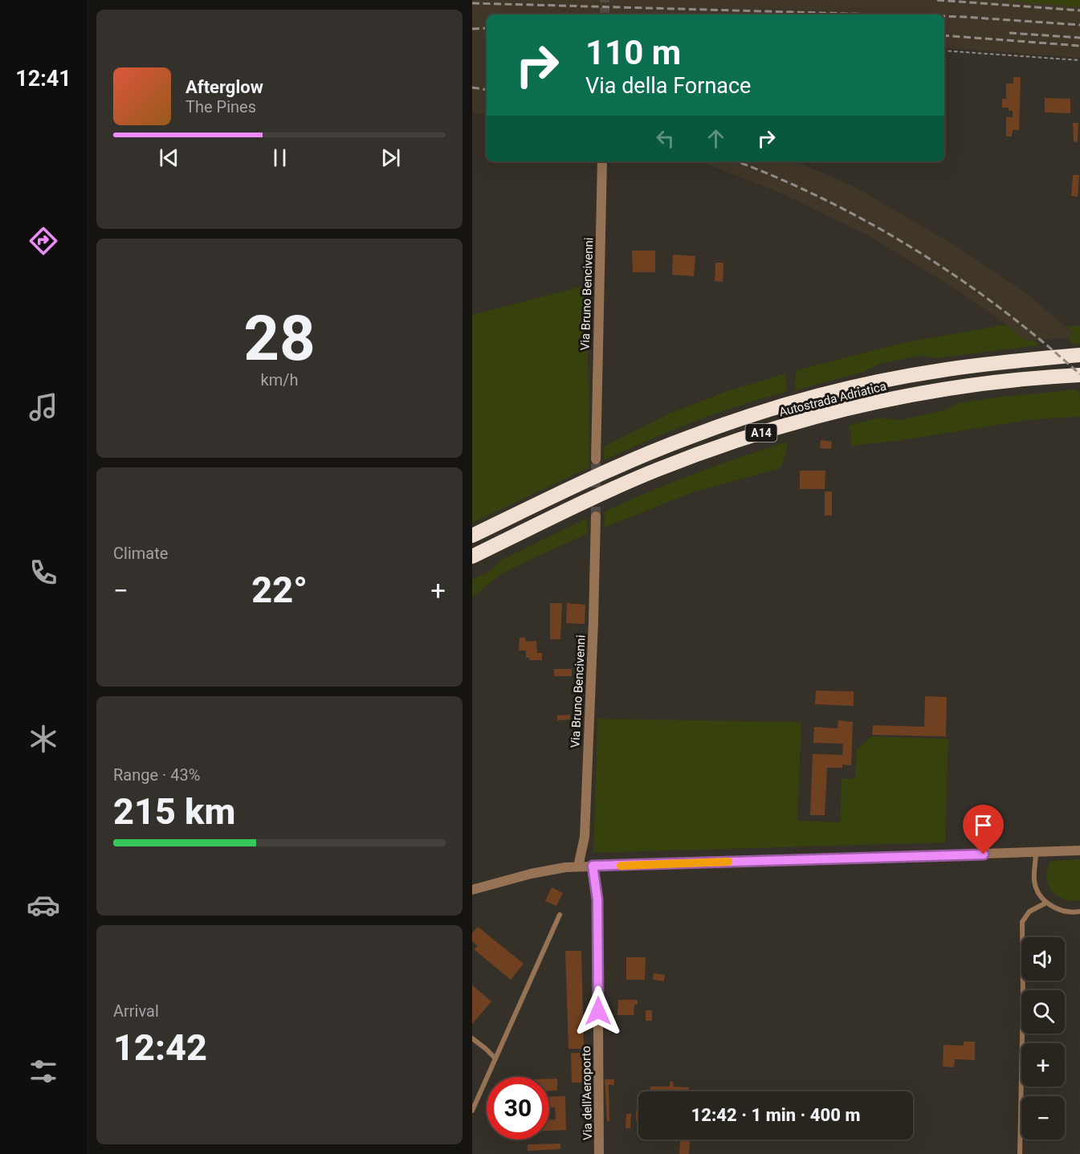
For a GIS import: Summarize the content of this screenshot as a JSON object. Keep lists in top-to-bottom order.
{
  "streets": {
    "highway": ["Autostrada Adriatica", "A14"],
    "street": ["Via Bruno Bencivenni", "Via dell'Aeroporto"]
  },
  "page": {
    "tabs": "12:41",
    "turn": ["110 m", "Via della Fornace"],
    "song": ["Afterglow", "The Pines"],
    "tile": [
      ["28", "km/h"],
      "Climate",
      ["Range · 43%", "215 km"],
      ["Arrival", "12:42"]
    ],
    "heat": ["−", "22°", "+"],
    "map_buttons": ["+", "−"],
    "limit": "30",
    "trip": "12:42 · 1 min · 400 m"
  }
}
